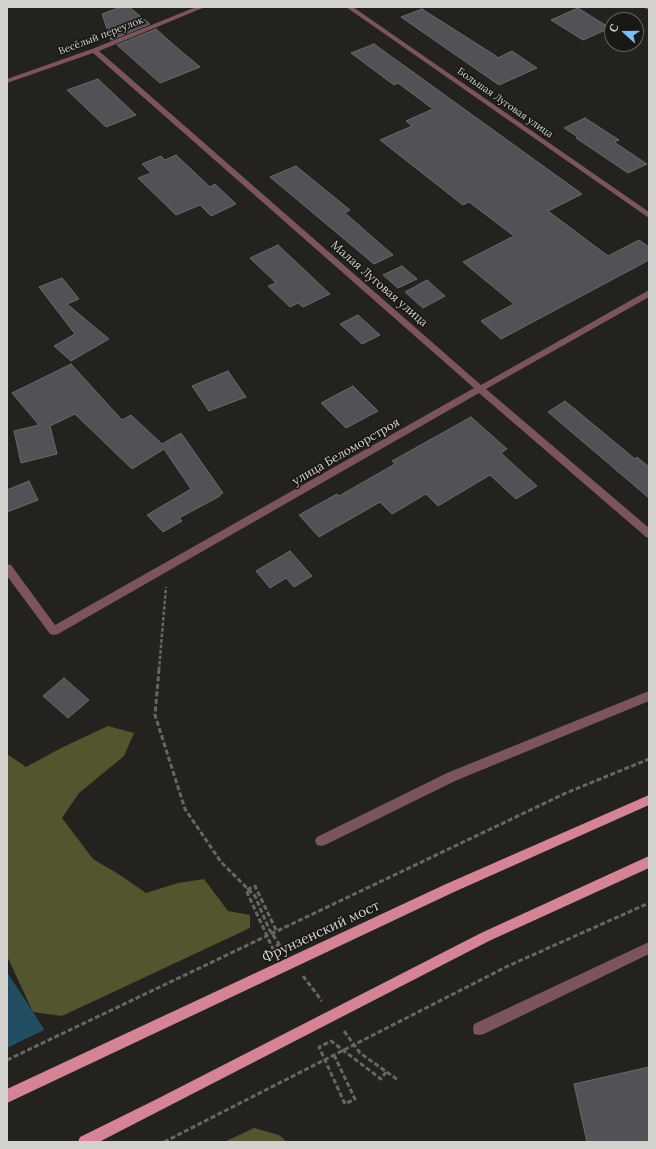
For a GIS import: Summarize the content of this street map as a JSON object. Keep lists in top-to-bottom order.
{
  "streets": {
    "main road": ["Фрунзенский мост"],
    "street": [
      "Весёлый переулок",
      "Большая Луговая улица",
      "Малая Луговая улица",
      "улица Беломорстроя"
    ]
  },
  "crossings": [
    ["Весёлый переулок", "Малая Луговая улица"],
    ["Малая Луговая улица", "улица Беломорстроя"]
  ],
  "north": "left"
}
